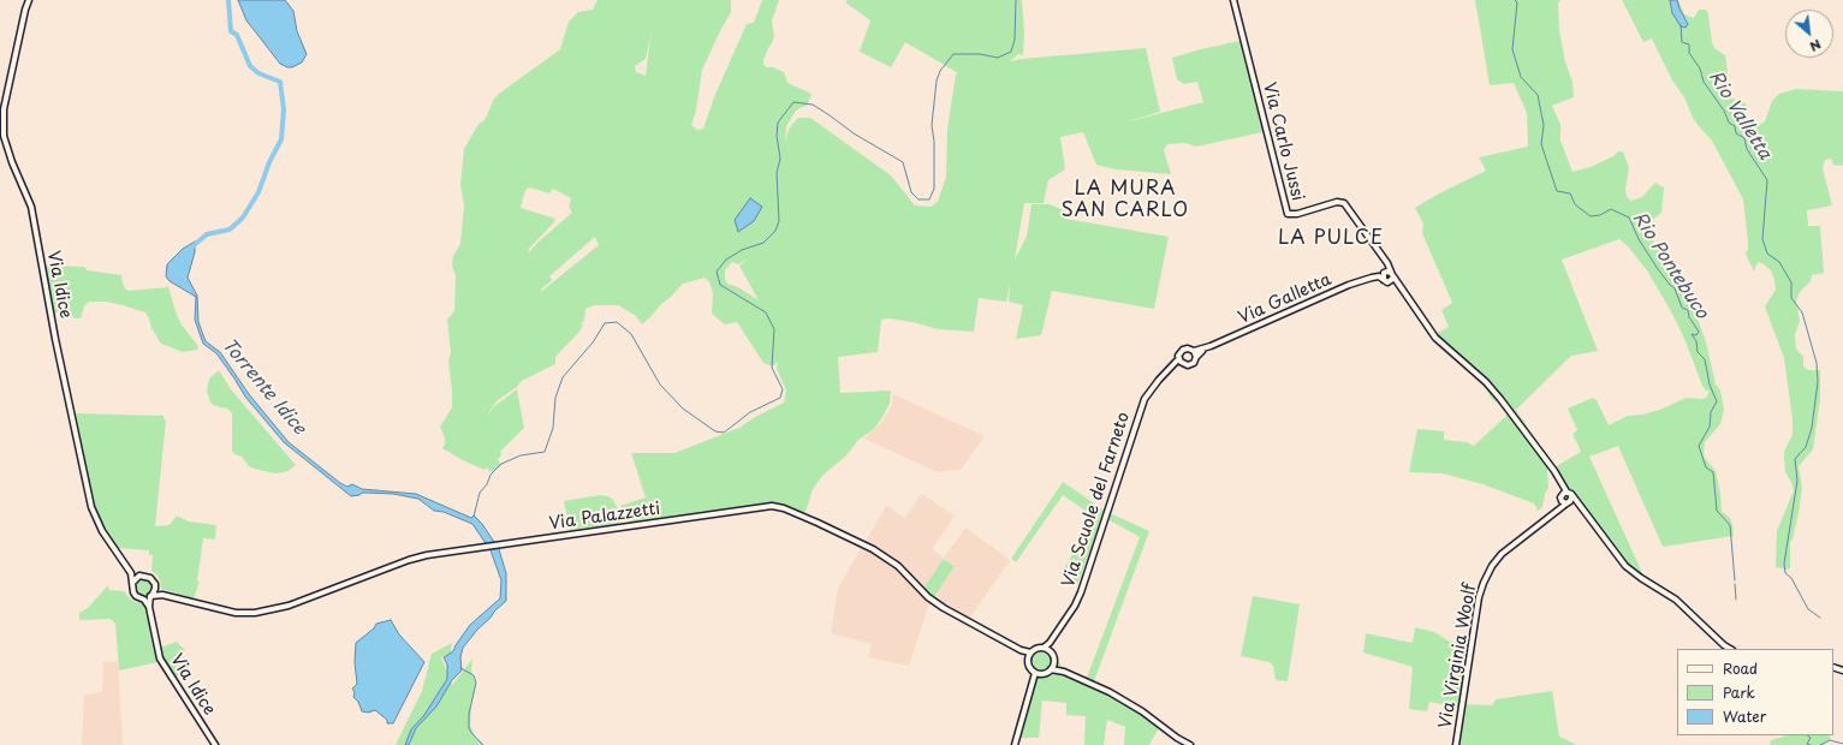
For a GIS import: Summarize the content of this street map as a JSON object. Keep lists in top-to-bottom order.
{
  "streets": {
    "main road": [
      "Via Carlo Jussi",
      "Via Idice",
      "Via Galletta",
      "Via Scuole del Farneto",
      "Via Palazzetti",
      "Via Virginia Woolf"
    ]
  },
  "crossings": [
    ["Via Carlo Jussi", "Via Galletta"],
    ["Via Carlo Jussi", "Via Virginia Woolf"],
    ["Via Idice", "Via Palazzetti"],
    ["Via Galletta", "Via Scuole del Farneto"],
    ["Via Scuole del Farneto", "Via Palazzetti"]
  ],
  "districts": ["LA MURA SAN CARLO", "LA PULCE"],
  "water": ["Rio Valletta", "Rio Pontebuco", "Torrente Idice"],
  "legend": ["Road", "Park", "Water"],
  "north": "bottom right"
}
